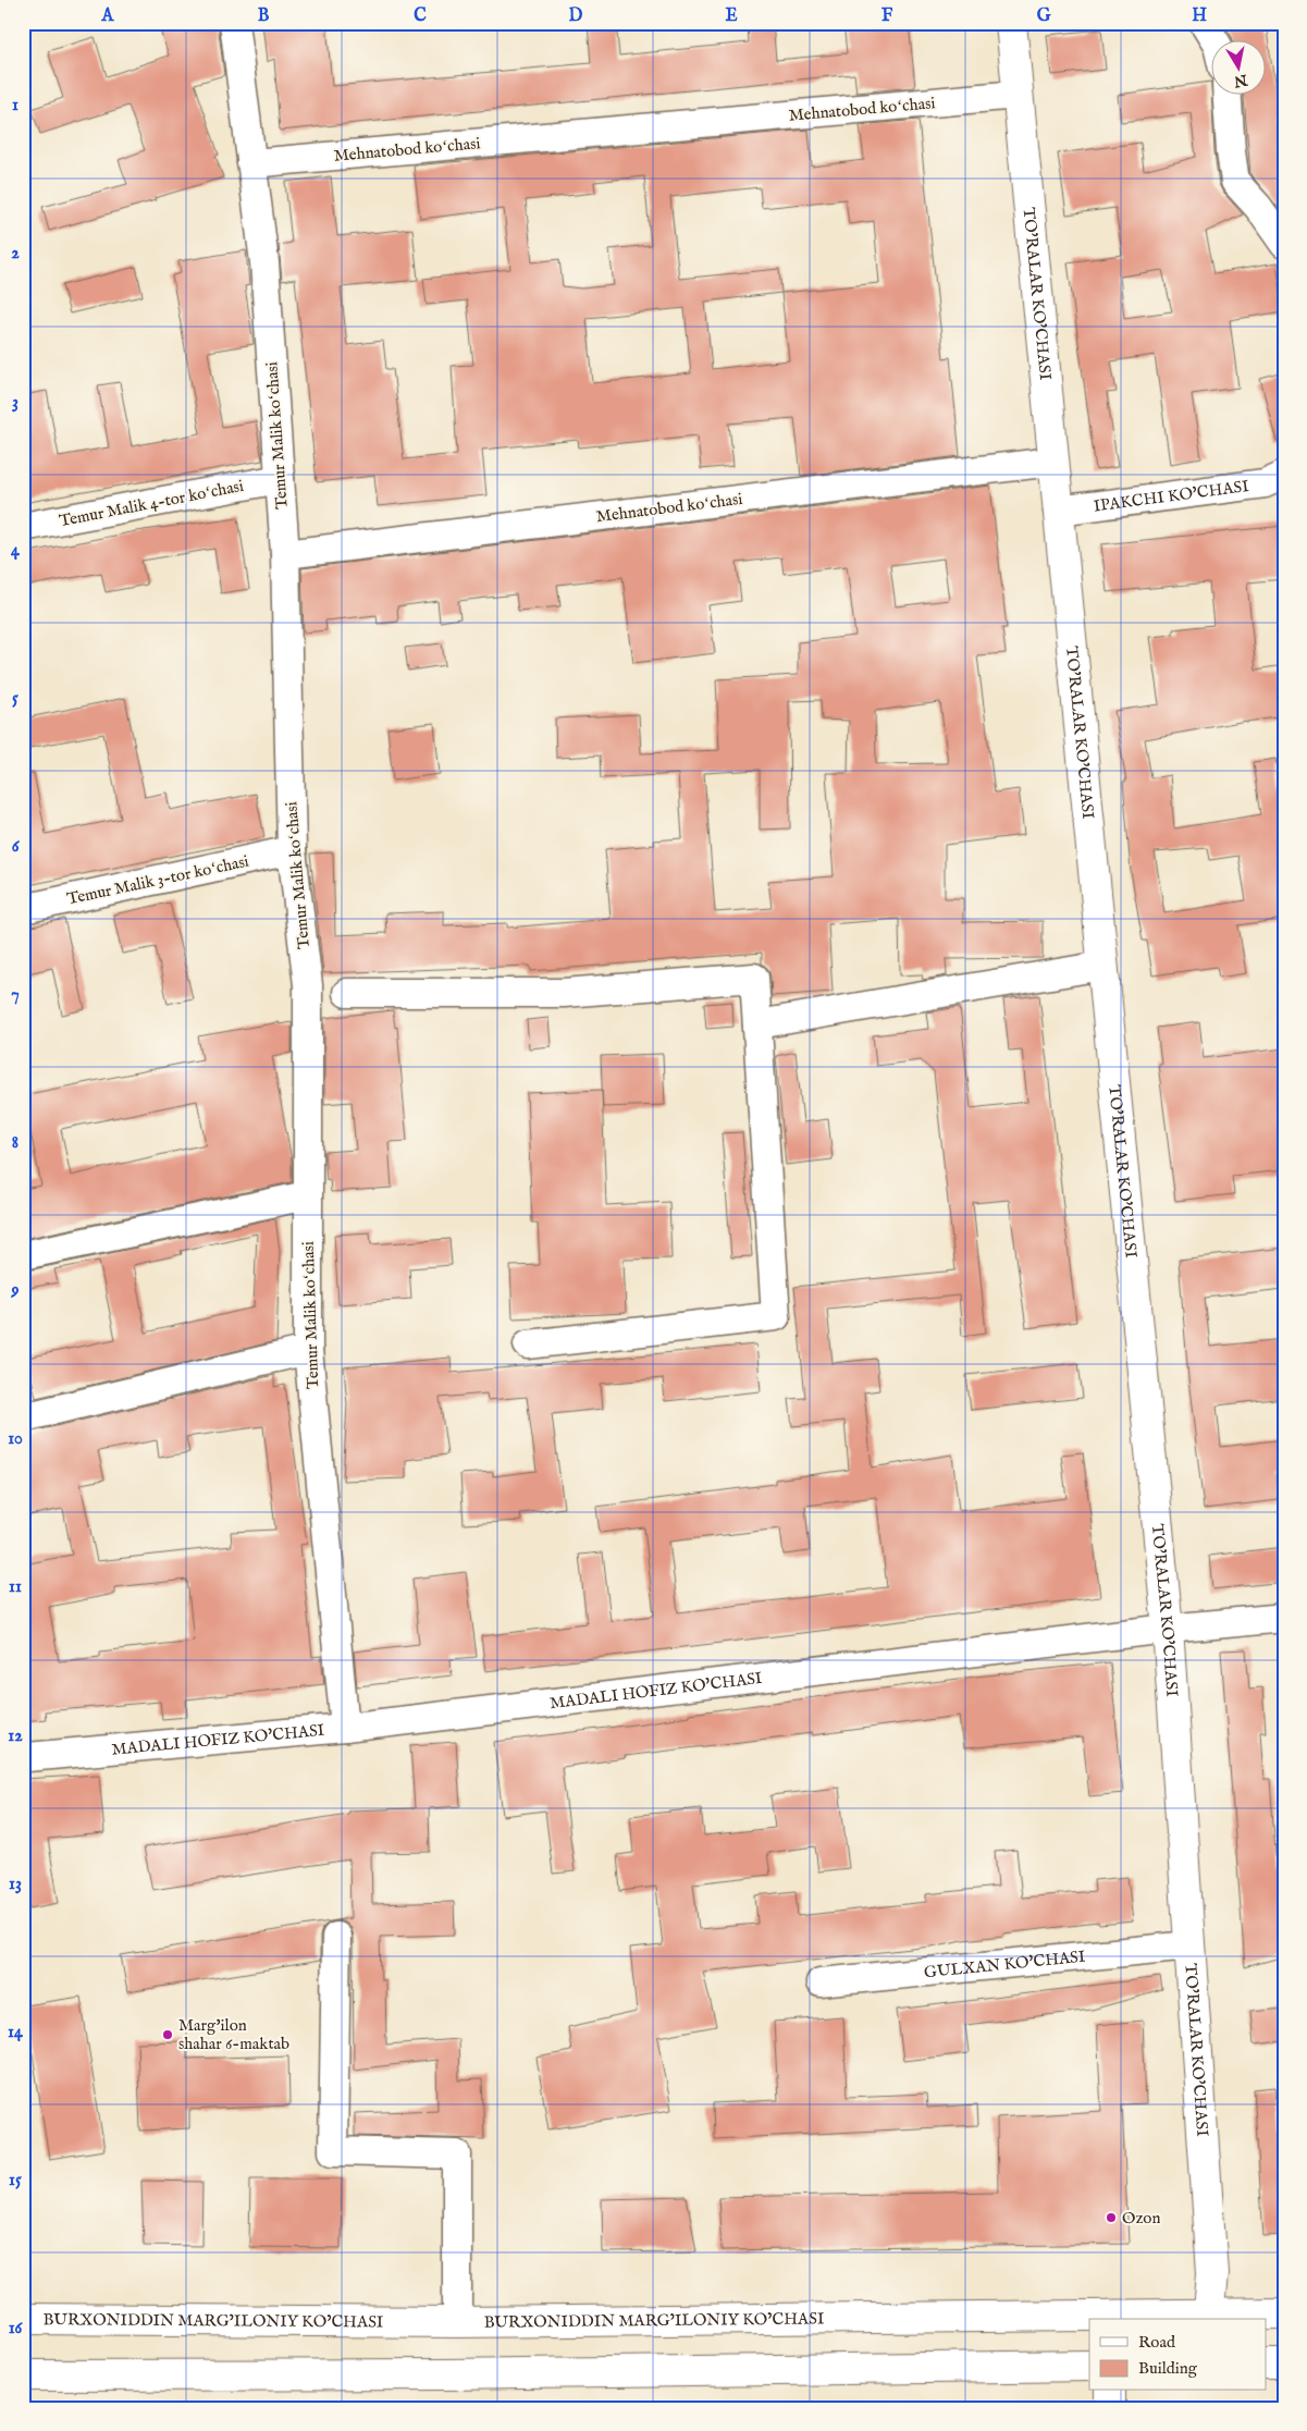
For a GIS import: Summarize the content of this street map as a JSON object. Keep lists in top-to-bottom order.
{
  "streets": {
    "main road": ["TO'RALAR KO'CHASI", "BURXONIDDIN MARG’ILONIY KO’CHASI"],
    "street": [
      "Mehnatobod koʻchasi",
      "Temur Malik koʻchasi",
      "IPAKCHI KO'CHASI",
      "Temur Malik 4-tor koʻchasi",
      "Temur Malik 3-tor koʻchasi",
      "MADALI HOFIZ KO'CHASI",
      "GULXAN KO'CHASI"
    ]
  },
  "crossings": [
    ["Mehnatobod koʻchasi", "TO'RALAR KO'CHASI"],
    ["Mehnatobod koʻchasi", "Temur Malik koʻchasi"],
    ["TO'RALAR KO'CHASI", "IPAKCHI KO'CHASI"],
    ["TO'RALAR KO'CHASI", "MADALI HOFIZ KO'CHASI"],
    ["TO'RALAR KO'CHASI", "GULXAN KO'CHASI"],
    ["TO'RALAR KO'CHASI", "BURXONIDDIN MARG’ILONIY KO’CHASI"],
    ["Temur Malik koʻchasi", "Temur Malik 4-tor koʻchasi"],
    ["Temur Malik koʻchasi", "Temur Malik 3-tor koʻchasi"],
    ["Temur Malik koʻchasi", "MADALI HOFIZ KO'CHASI"]
  ],
  "places": ["Marg'ilon shahar 6-maktab", "Ozon"],
  "legend": ["Road", "Building"],
  "north": "bottom",
  "grid": {
    "columns": [
      "A",
      "B",
      "C",
      "D",
      "E",
      "F",
      "G",
      "H"
    ],
    "rows": [
      "1",
      "2",
      "3",
      "4",
      "5",
      "6",
      "7",
      "8",
      "9",
      "10",
      "11",
      "12",
      "13",
      "14",
      "15",
      "16"
    ]
  }
}
